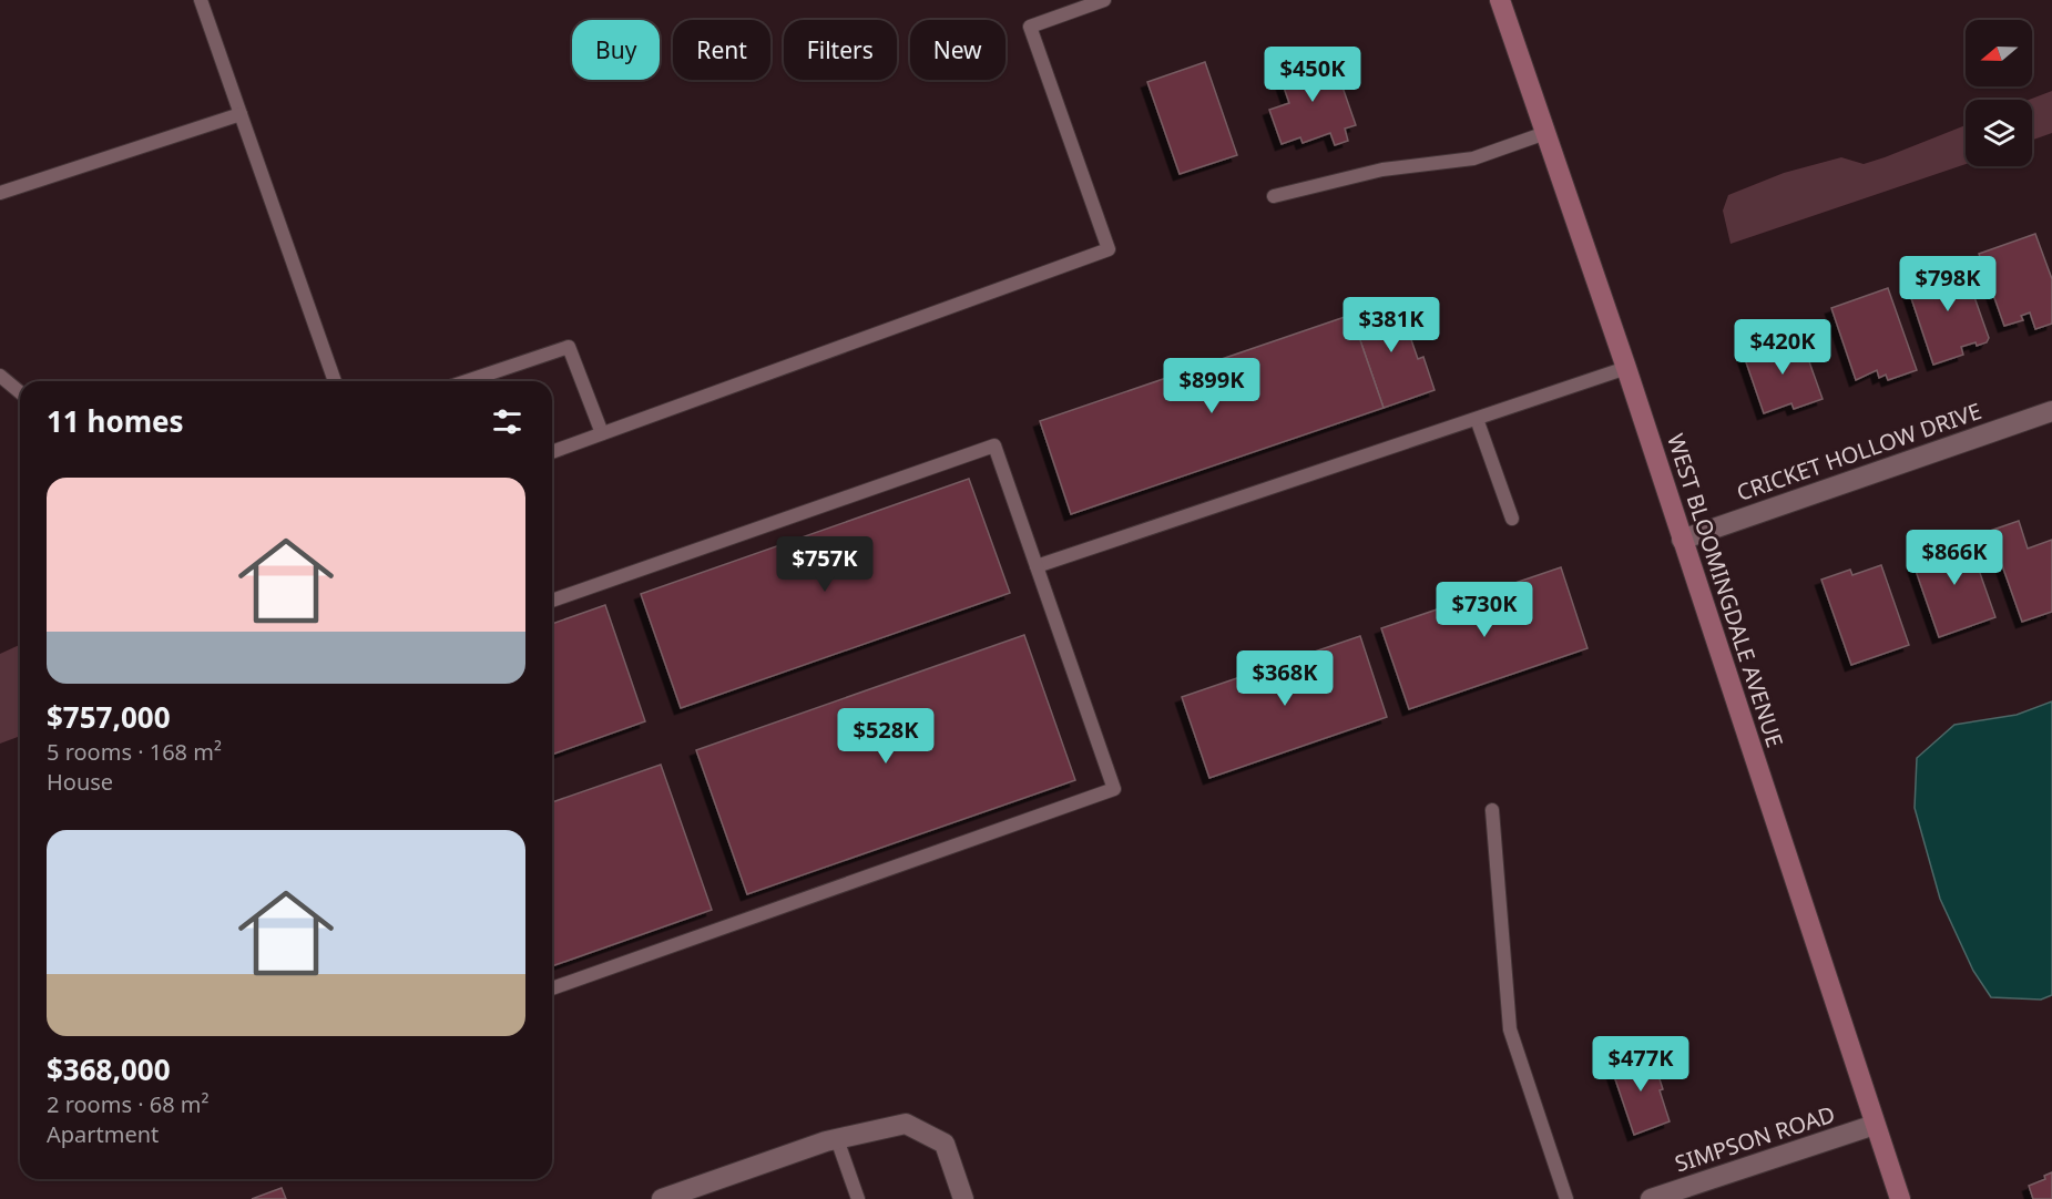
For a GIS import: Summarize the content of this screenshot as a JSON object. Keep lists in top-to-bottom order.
{
  "streets": {
    "main road": ["WEST BLOOMINGDALE AVENUE"],
    "street": ["CRICKET HOLLOW DRIVE", "SIMPSON ROAD"]
  },
  "crossings": [
    ["CRICKET HOLLOW DRIVE", "WEST BLOOMINGDALE AVENUE"],
    ["WEST BLOOMINGDALE AVENUE", "SIMPSON ROAD"]
  ],
  "north": "left",
  "page": {
    "chip": [
      "Buy",
      "Rent",
      "Filters",
      "New"
    ],
    "price": [
      "$450K",
      "$798K",
      "$381K",
      "$420K",
      "$899K",
      "$866K",
      "$757K",
      "$730K",
      "$368K",
      "$528K",
      "$477K"
    ],
    "heading": "11 homes",
    "list": [
      {
        "name": "$757,000",
        "note": "5 rooms · 168 m² · House"
      },
      {
        "name": "$368,000",
        "note": "2 rooms · 68 m² · Apartment"
      }
    ]
  }
}
